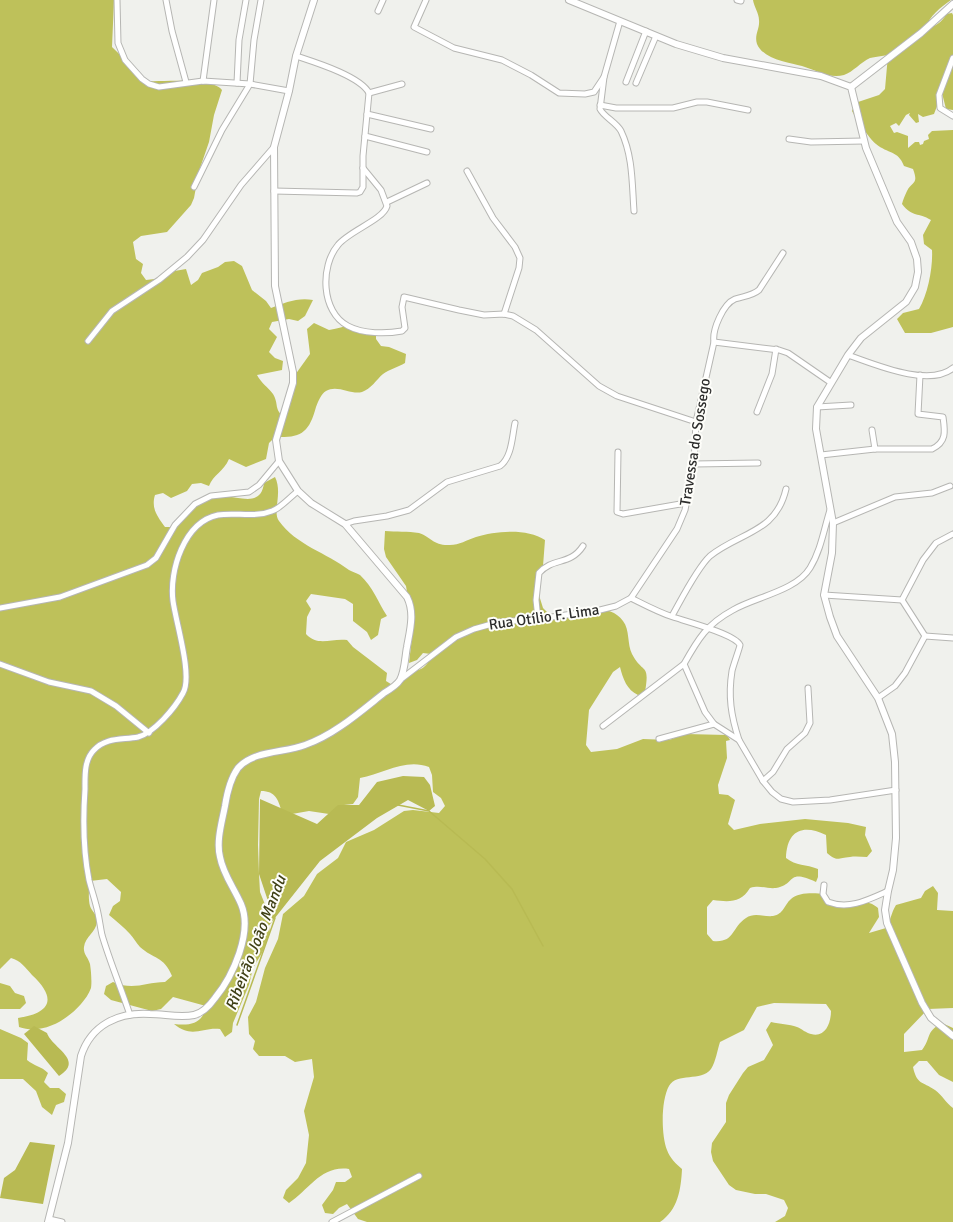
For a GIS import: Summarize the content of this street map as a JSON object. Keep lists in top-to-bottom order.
{
  "streets": {
    "street": ["Travessa do Sossego", "Rua Otílio F. Lima"]
  },
  "crossings": [
    ["Travessa do Sossego", "Rua Otílio F. Lima"]
  ],
  "water": ["Ribeirão João Mandu"]
}
